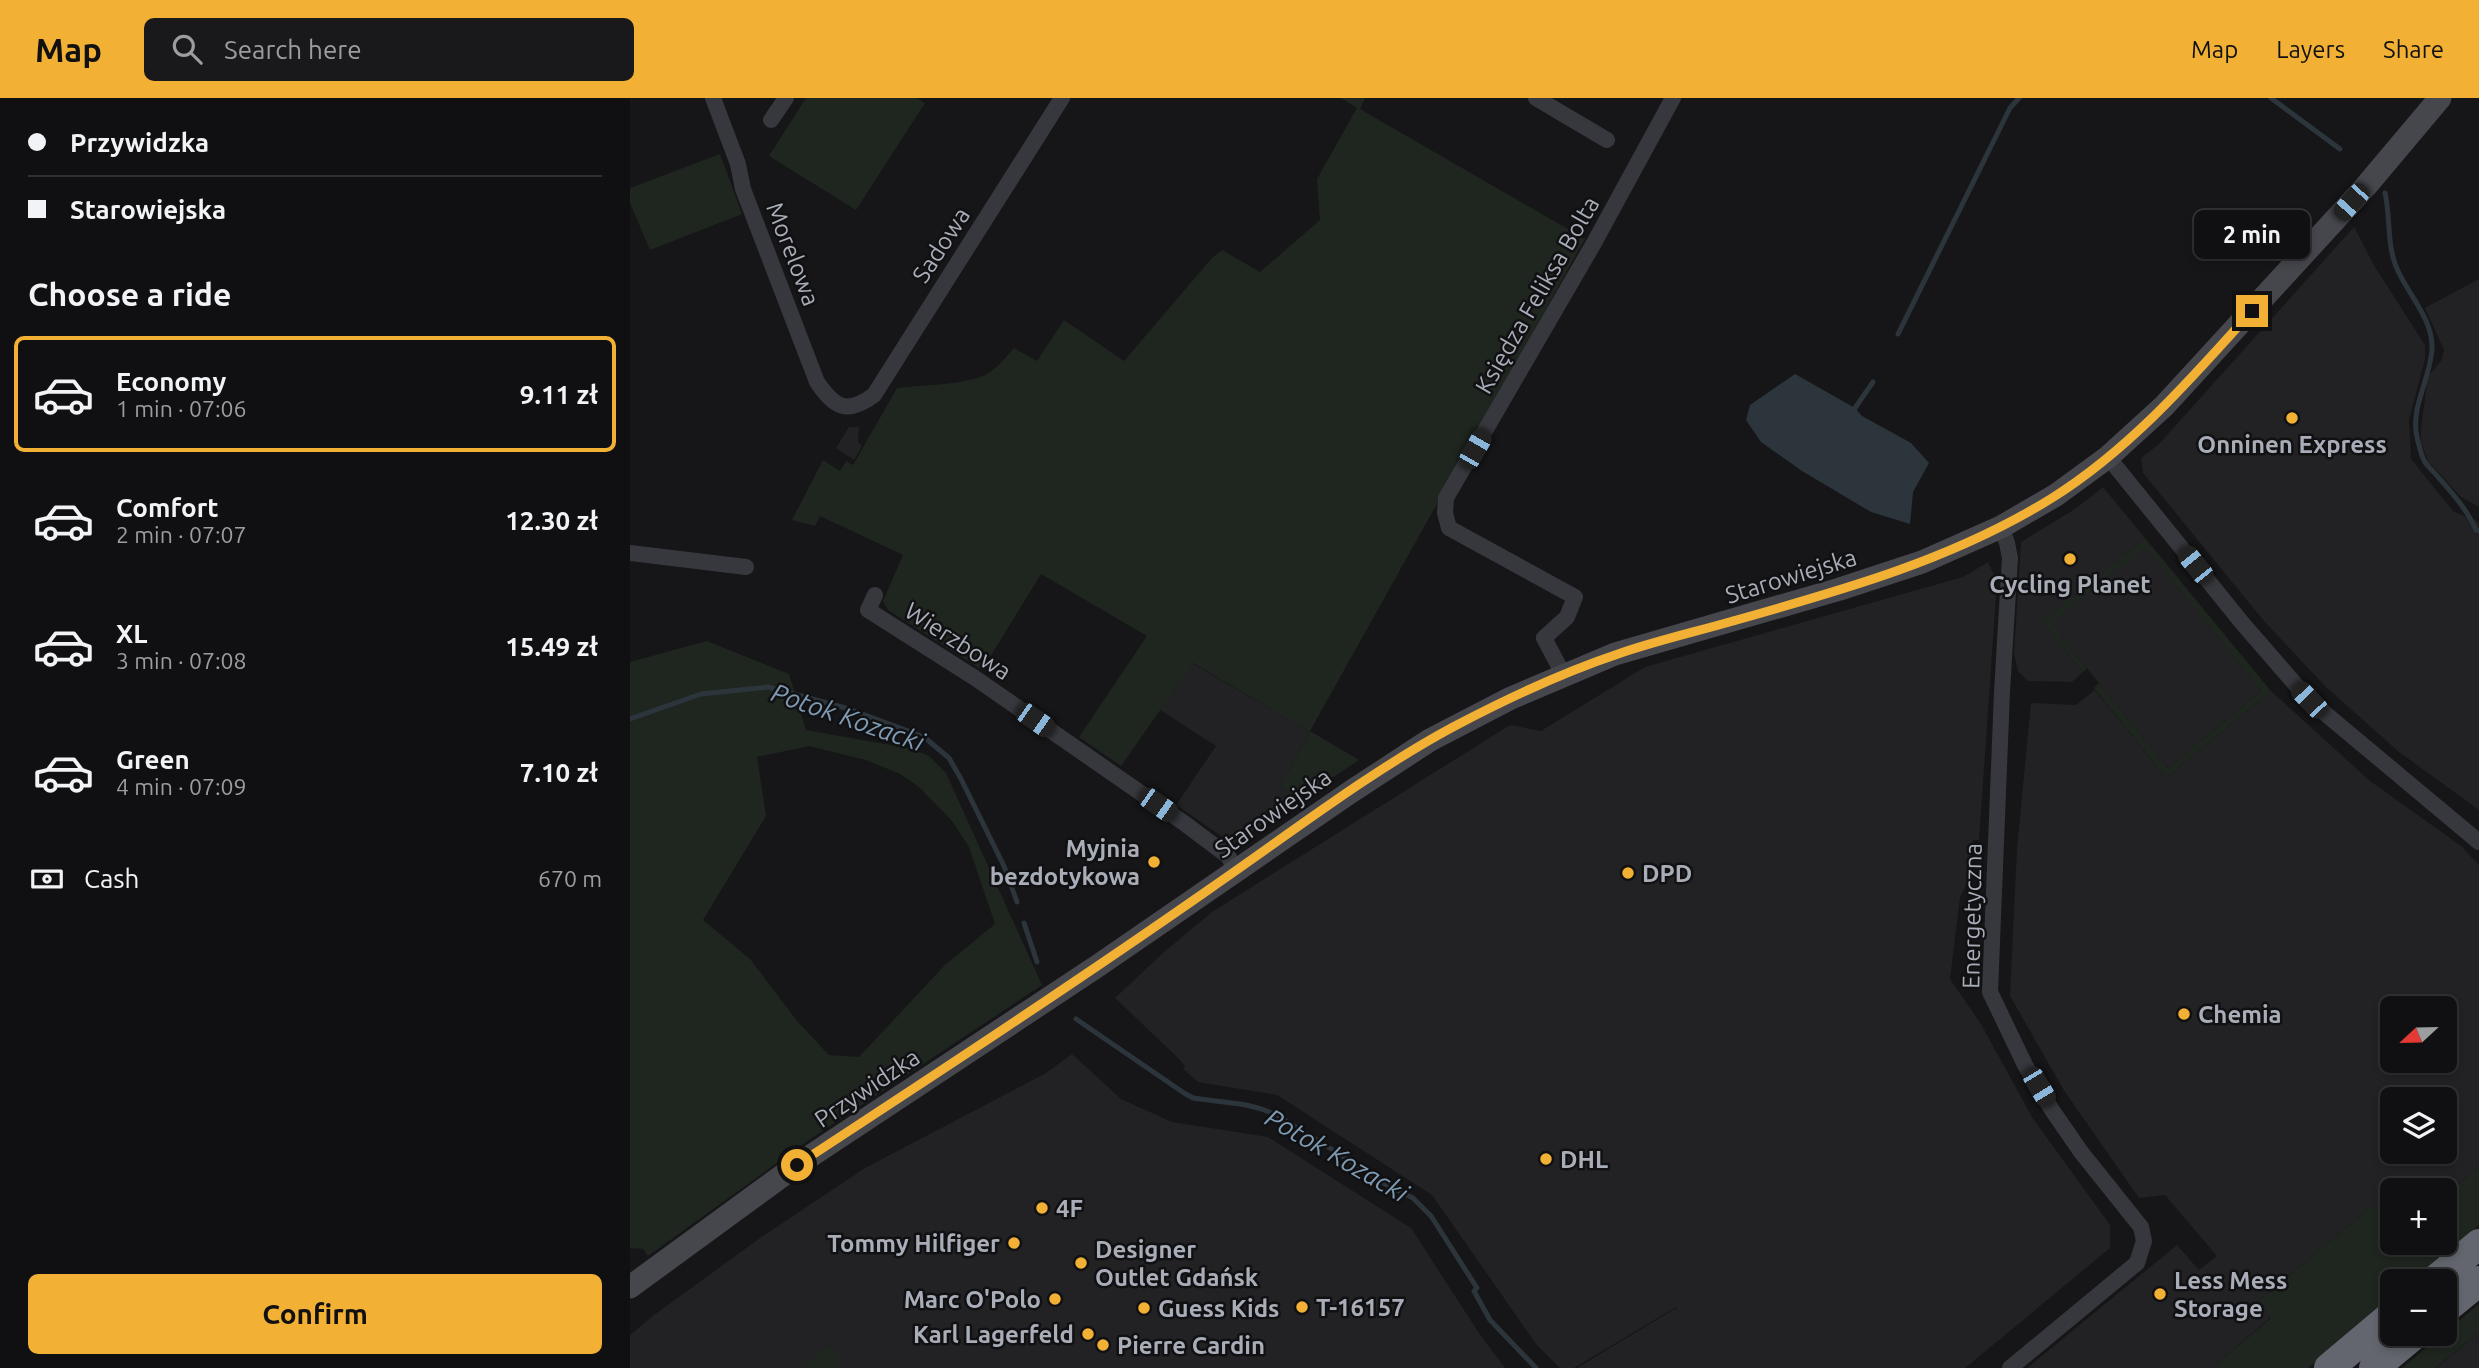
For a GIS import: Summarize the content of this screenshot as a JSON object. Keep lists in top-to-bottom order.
{
  "streets": {
    "street": [
      "Sadowa",
      "Morelowa",
      "Księdza Feliksa Bolta",
      "Starowiejska",
      "Wierzbowa",
      "Energetyczna",
      "Przywidzka"
    ]
  },
  "crossings": [
    ["Sadowa", "Morelowa"],
    ["Księdza Feliksa Bolta", "Starowiejska"],
    ["Starowiejska", "Wierzbowa"],
    ["Starowiejska", "Energetyczna"],
    ["Starowiejska", "Przywidzka"]
  ],
  "water": ["Potok Kozacki"],
  "places": [
    "Onninen Express",
    "Cycling Planet",
    "Myjnia bezdotykowa",
    "DPD",
    "Chemia",
    "DHL",
    "4F",
    "Tommy Hilfiger",
    "Designer Outlet Gdańsk",
    "Less Mess Storage",
    "Marc O'Polo",
    "T-16157",
    "Guess Kids",
    "Karl Lagerfeld",
    "Pierre Cardin"
  ],
  "north": "left",
  "page": {
    "header": "Map",
    "search": "Search here",
    "nav": ["Map", "Layers", "Share"],
    "banner": ["Przywidzka", "Starowiejska"],
    "bubble": "2 min",
    "heading": "Choose a ride",
    "list": [
      {
        "name": "Economy",
        "note": "1 min · 07:06",
        "value": "9.11 zł"
      },
      {
        "name": "Comfort",
        "note": "2 min · 07:07",
        "value": "12.30 zł"
      },
      {
        "name": "XL",
        "note": "3 min · 07:08",
        "value": "15.49 zł"
      },
      {
        "name": "Green",
        "note": "4 min · 07:09",
        "value": "7.10 zł"
      }
    ],
    "pay": ["Cash", "670 m"],
    "map_buttons": ["+", "−"],
    "buttons": "Confirm"
  }
}
